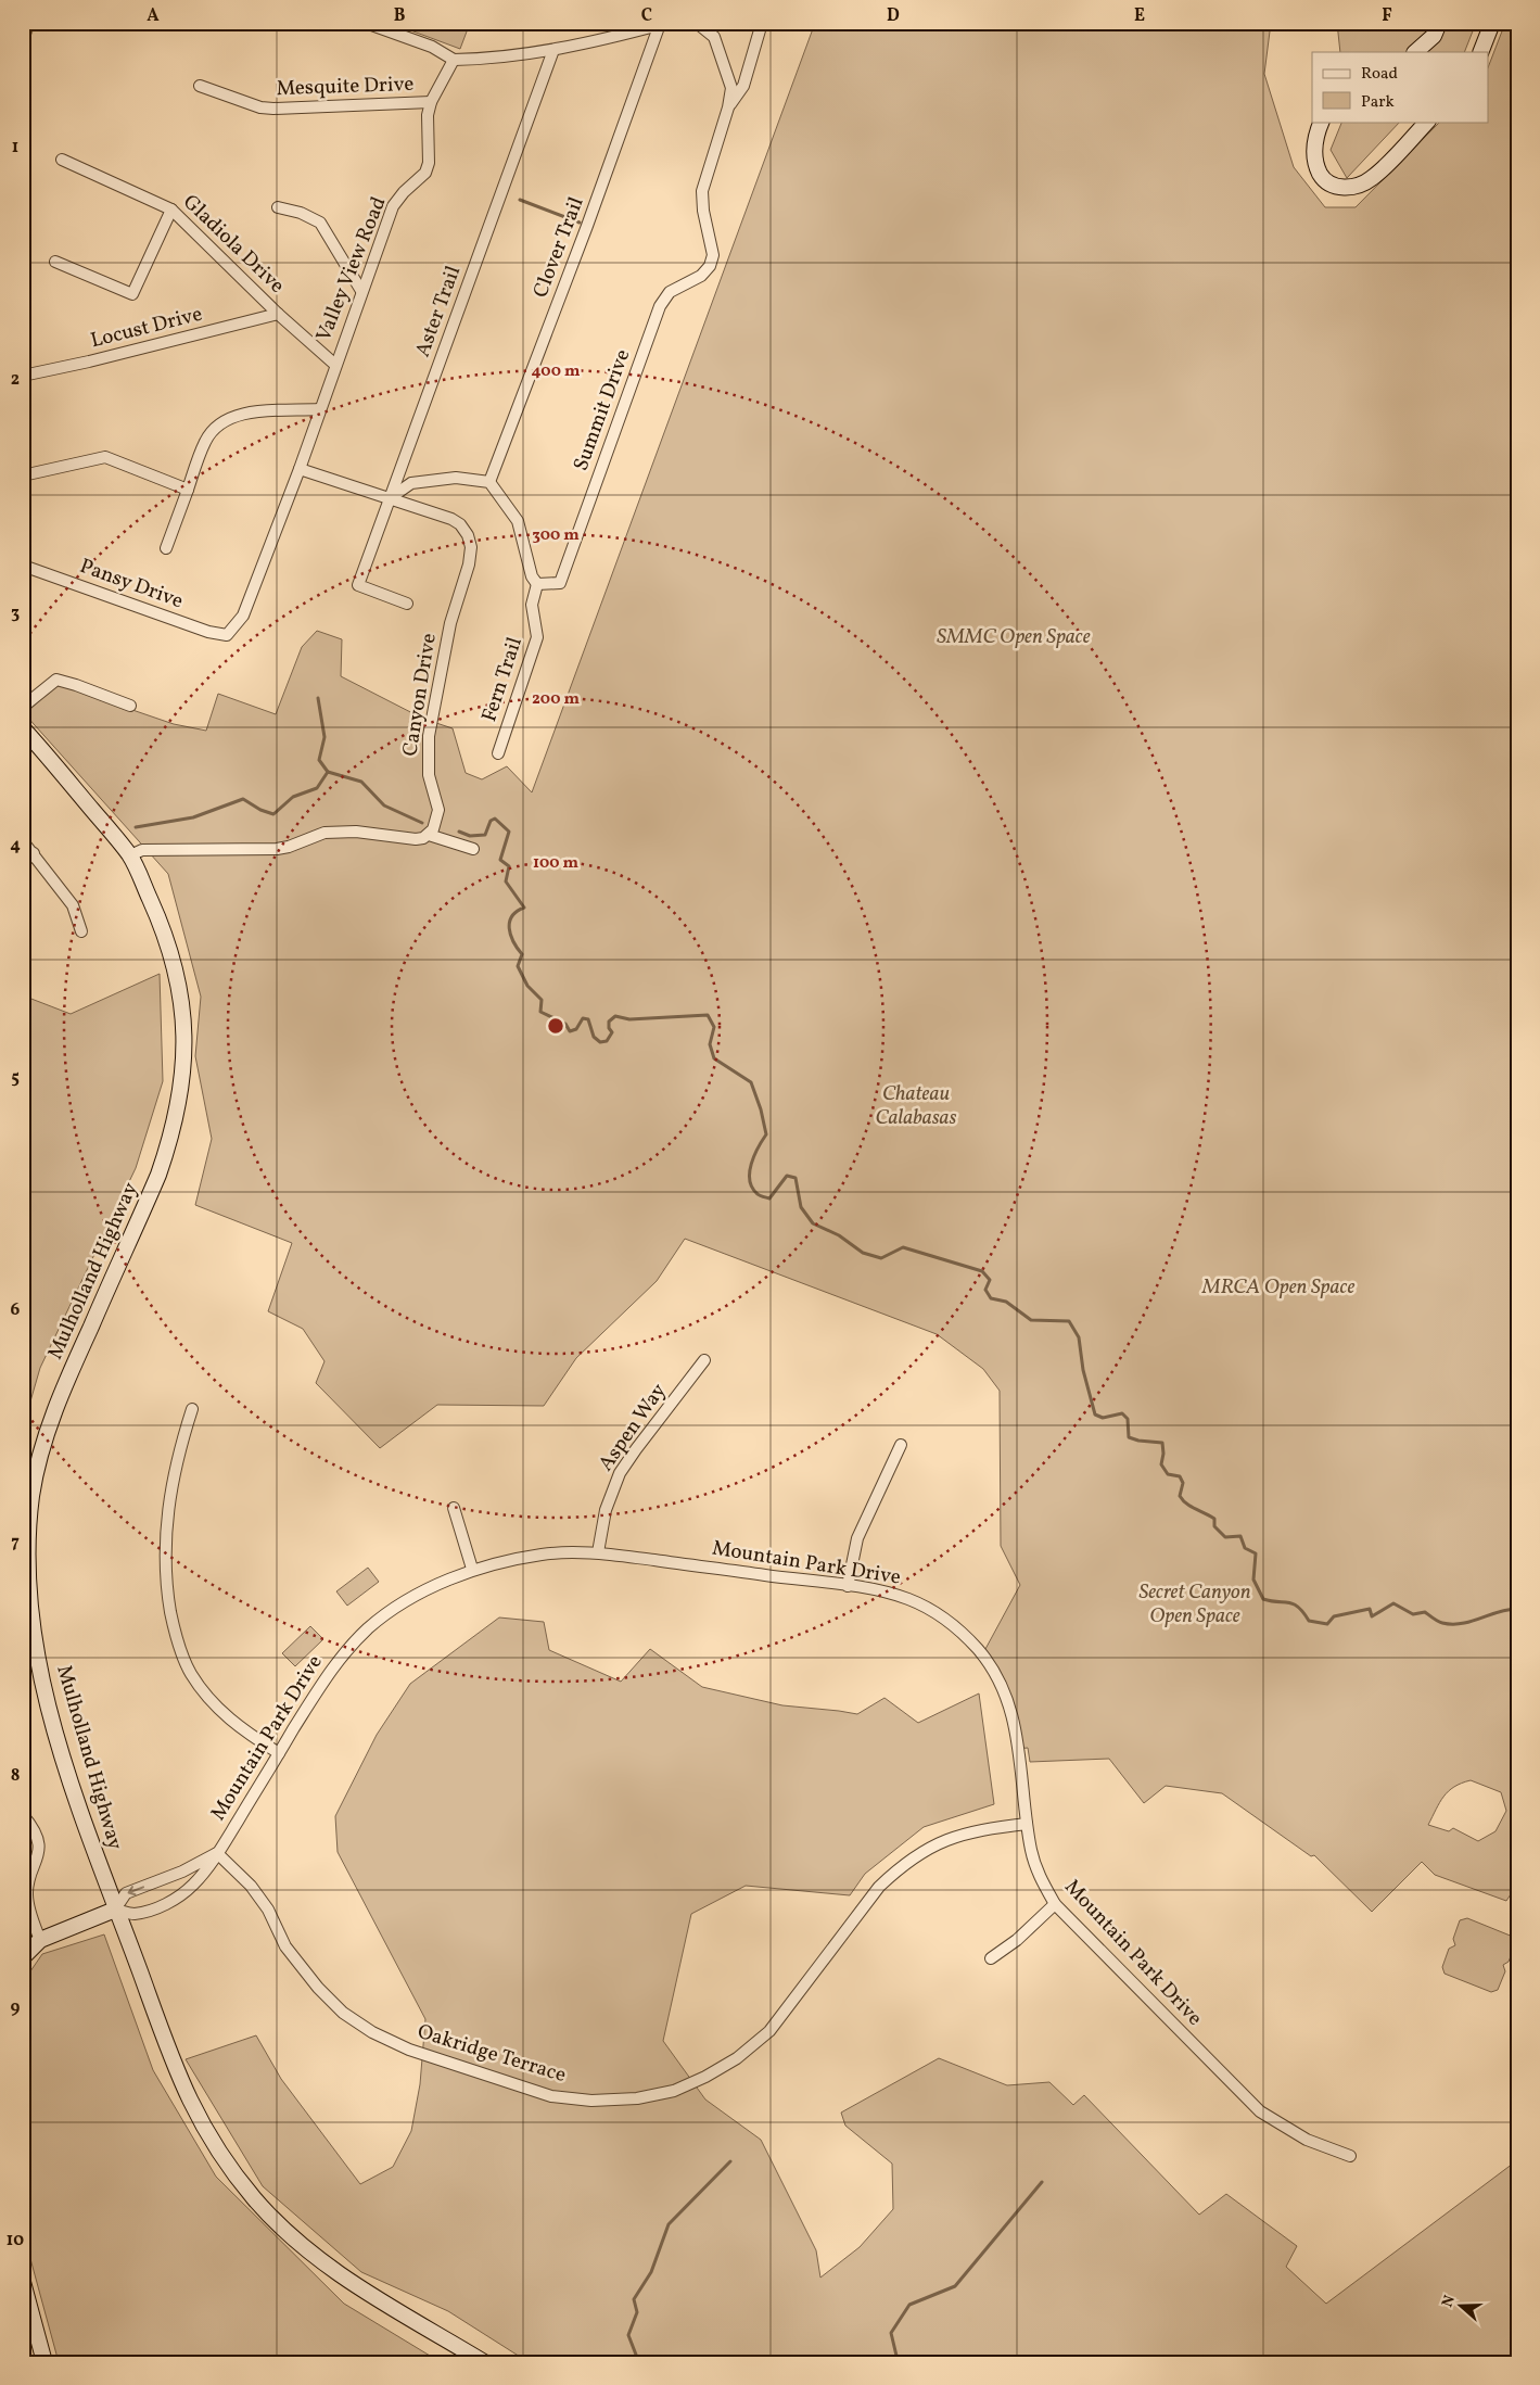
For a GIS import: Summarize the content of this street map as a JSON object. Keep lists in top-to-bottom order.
{
  "streets": {
    "main road": ["Mulholland Highway"],
    "street": [
      "Mesquite Drive",
      "Gladiola Drive",
      "Clover Trail",
      "Valley View Road",
      "Aster Trail",
      "Locust Drive",
      "Summit Drive",
      "Pansy Drive",
      "Fern Trail",
      "Canyon Drive",
      "Aspen Way",
      "Mountain Park Drive",
      "Oakridge Terrace"
    ]
  },
  "crossings": [
    ["Mesquite Drive", "Valley View Road"],
    ["Gladiola Drive", "Valley View Road"],
    ["Gladiola Drive", "Locust Drive"],
    ["Valley View Road", "Pansy Drive"],
    ["Valley View Road", "Canyon Drive"],
    ["Aster Trail", "Canyon Drive"],
    ["Summit Drive", "Fern Trail"],
    ["Mulholland Highway", "Mountain Park Drive"],
    ["Aspen Way", "Mountain Park Drive"],
    ["Mountain Park Drive", "Oakridge Terrace"]
  ],
  "parks": [
    "SMMC Open Space",
    "Chateau Calabasas",
    "MRCA Open Space",
    "Secret Canyon Open Space"
  ],
  "legend": ["Road", "Park"],
  "north": "left",
  "grid": {
    "columns": [
      "A",
      "B",
      "C",
      "D",
      "E",
      "F"
    ],
    "rows": [
      "1",
      "2",
      "3",
      "4",
      "5",
      "6",
      "7",
      "8",
      "9",
      "10"
    ]
  },
  "rings": [
    "400 m",
    "300 m",
    "200 m",
    "100 m"
  ]
}
